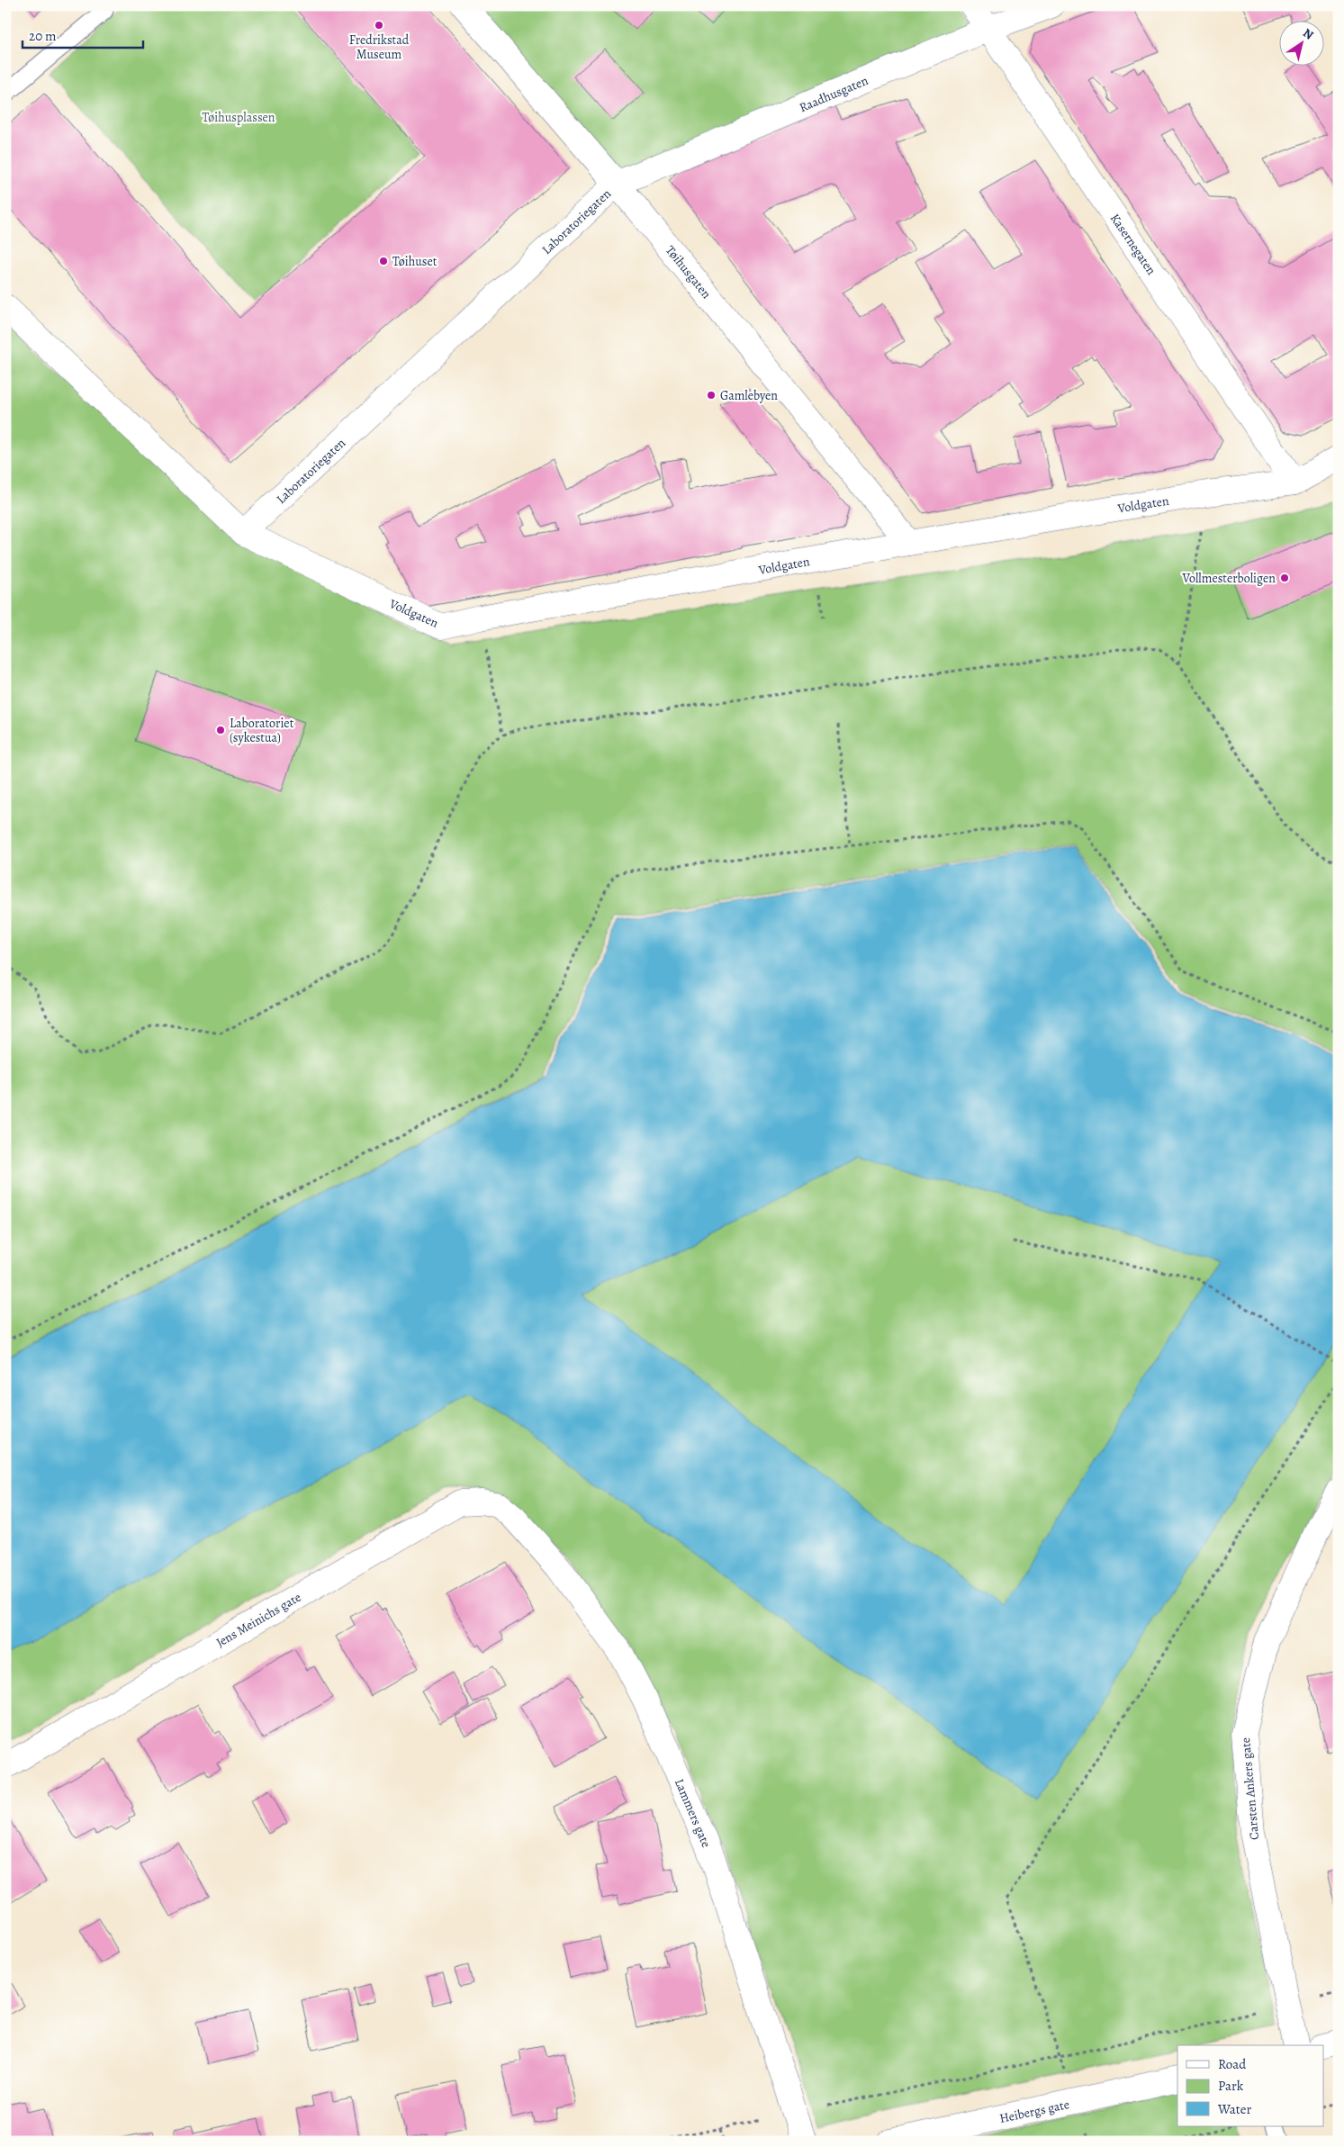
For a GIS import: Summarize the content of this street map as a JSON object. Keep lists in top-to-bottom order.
{
  "streets": {
    "street": [
      "Raadhusgaten",
      "Laboratoriegaten",
      "Kasernegaten",
      "Tøihusgaten",
      "Voldgaten",
      "Jens Meinichs gate",
      "Carsten Ankers gate",
      "Lammers gate",
      "Heibergs gate"
    ]
  },
  "crossings": [
    ["Raadhusgaten", "Laboratoriegaten"],
    ["Raadhusgaten", "Kasernegaten"],
    ["Raadhusgaten", "Tøihusgaten"],
    ["Laboratoriegaten", "Tøihusgaten"],
    ["Laboratoriegaten", "Voldgaten"],
    ["Kasernegaten", "Voldgaten"],
    ["Tøihusgaten", "Voldgaten"],
    ["Jens Meinichs gate", "Lammers gate"]
  ],
  "parks": ["Tøihusplassen"],
  "places": [
    "Fredrikstad Museum",
    "Tøihuset",
    "Gamlebyen",
    "Vollmesterboligen",
    "Laboratoriet (sykestua)"
  ],
  "legend": ["Road", "Park", "Water"],
  "scale_bar": "20 m",
  "north": "top right"
}
